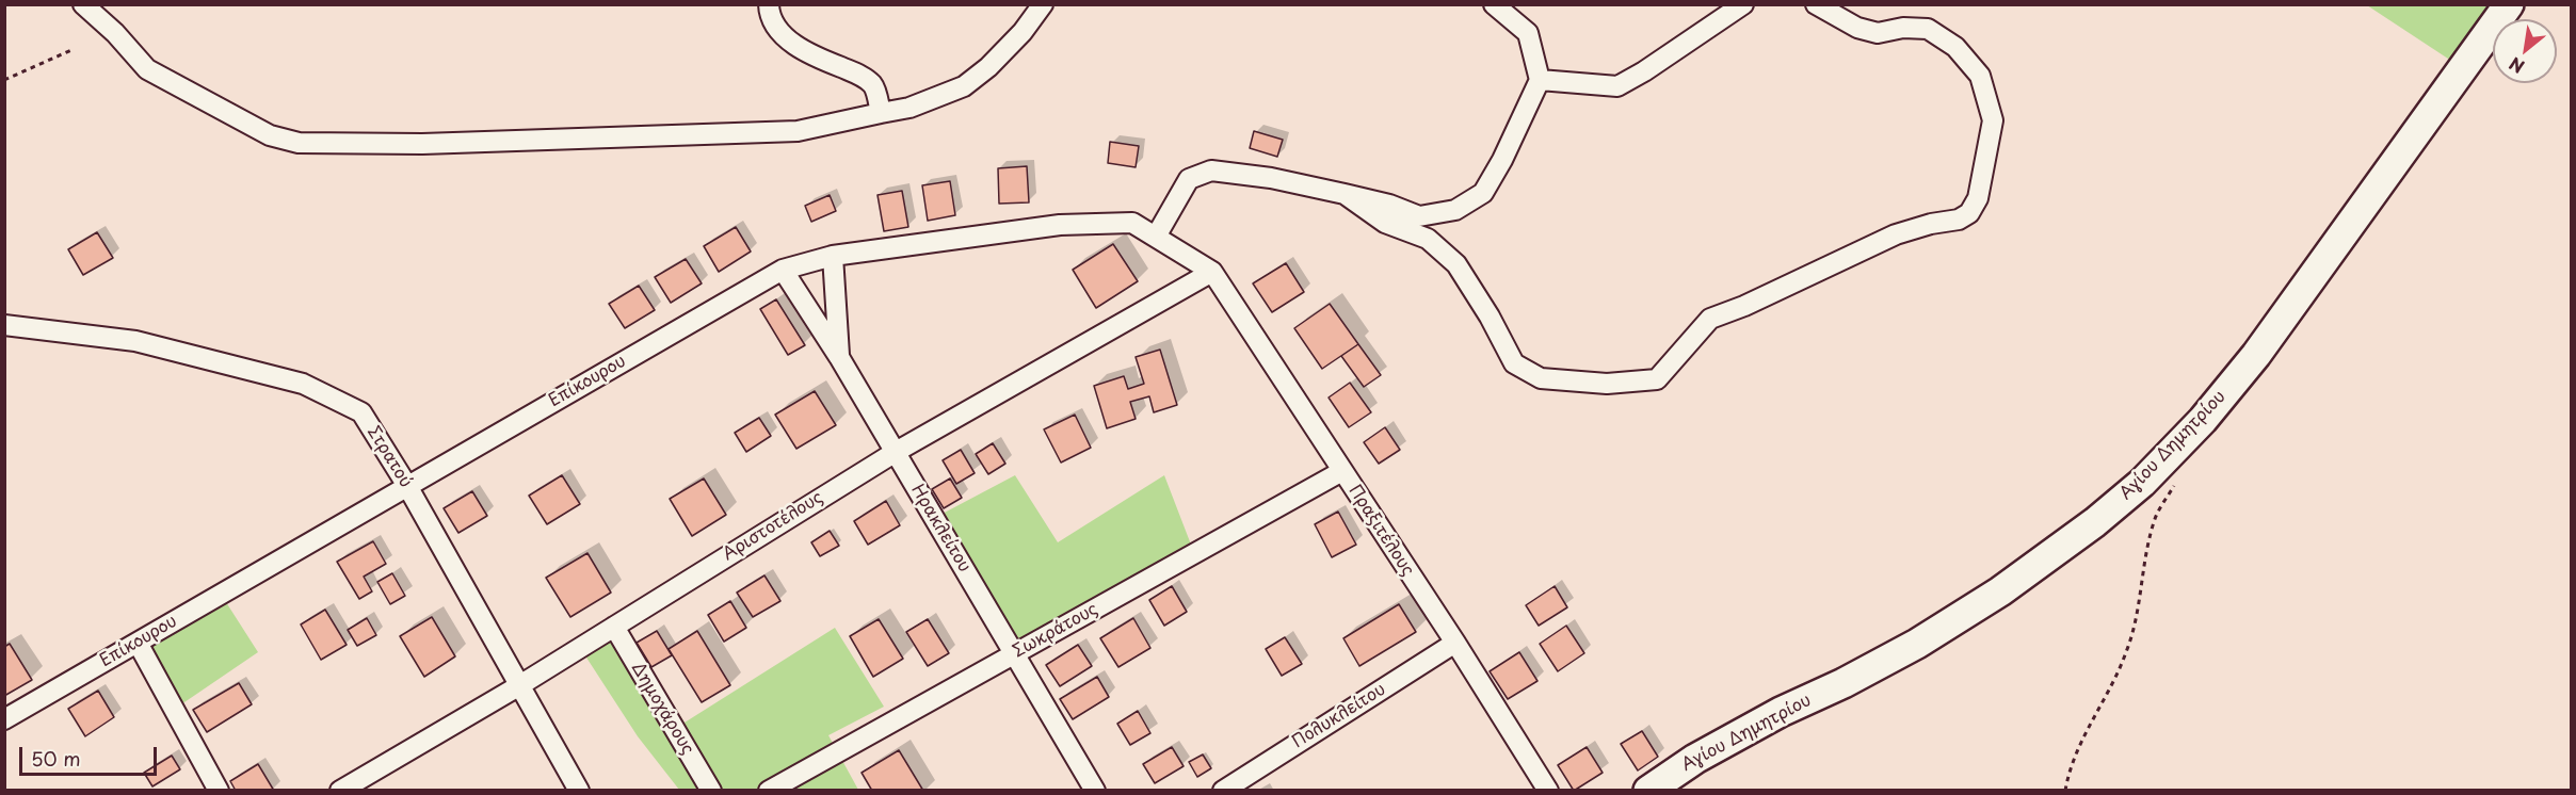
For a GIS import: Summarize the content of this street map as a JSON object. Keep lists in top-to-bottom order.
{
  "streets": {
    "street": [
      "Επίκουρου",
      "Αγίου Δημητρίου",
      "Στρατού",
      "Αριστοτέλους",
      "Ηρακλείτου",
      "Πραξιτέλους",
      "Σωκράτους",
      "Δημοχάρους",
      "Πολυκλείτου"
    ]
  },
  "crossings": [
    ["Επίκουρου", "Στρατού"],
    ["Επίκουρου", "Αριστοτέλους"],
    ["Επίκουρου", "Ηρακλείτου"],
    ["Επίκουρου", "Πραξιτέλους"],
    ["Στρατού", "Αριστοτέλους"],
    ["Αριστοτέλους", "Ηρακλείτου"],
    ["Αριστοτέλους", "Πραξιτέλους"],
    ["Αριστοτέλους", "Δημοχάρους"],
    ["Ηρακλείτου", "Σωκράτους"],
    ["Πραξιτέλους", "Σωκράτους"],
    ["Πραξιτέλους", "Πολυκλείτου"]
  ],
  "scale_bar": "50 m",
  "north": "bottom left"
}
